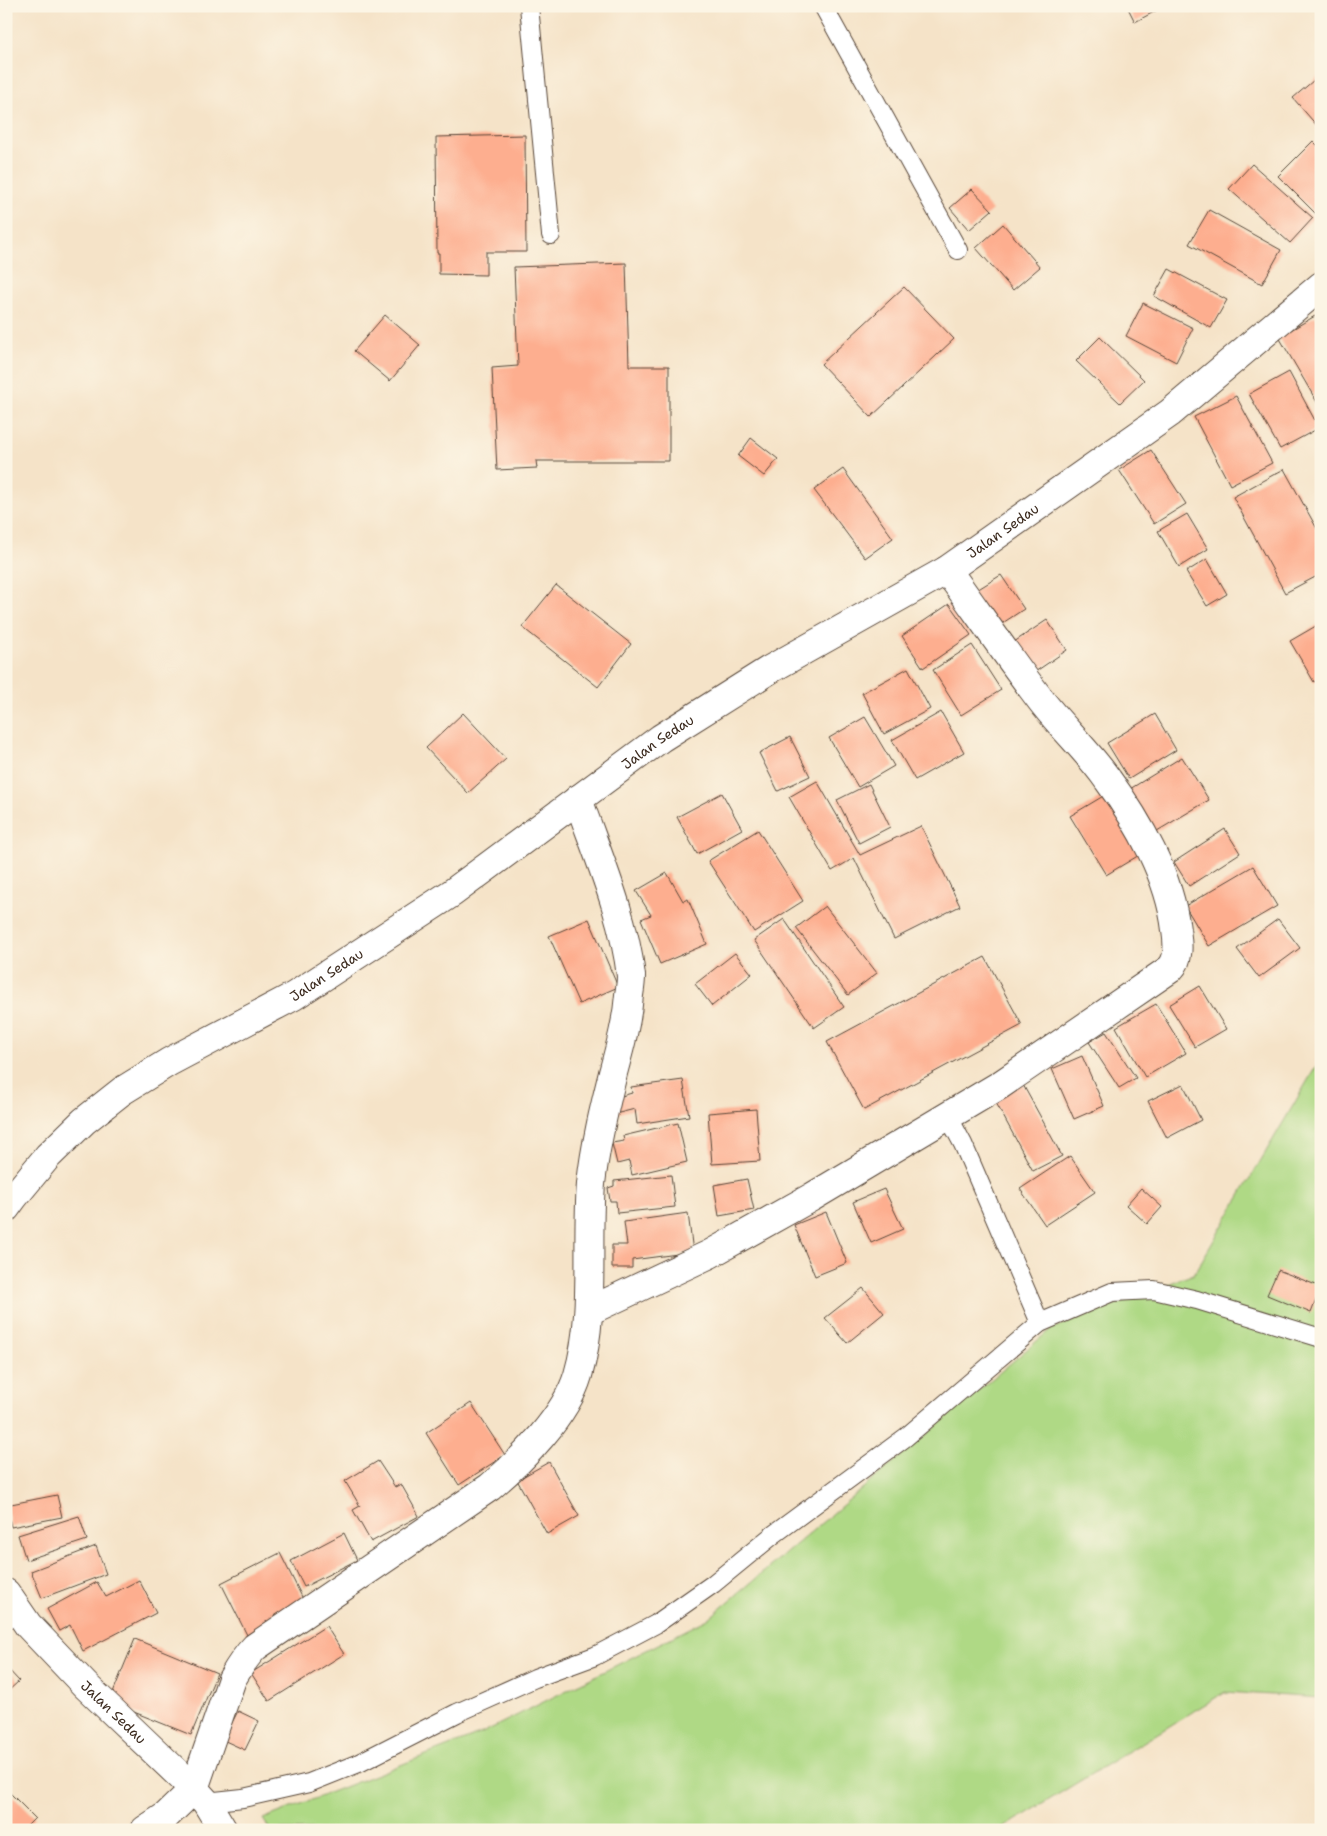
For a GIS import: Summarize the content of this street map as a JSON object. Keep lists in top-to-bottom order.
{
  "streets": {
    "street": ["Jalan Sedau"]
  }
}
